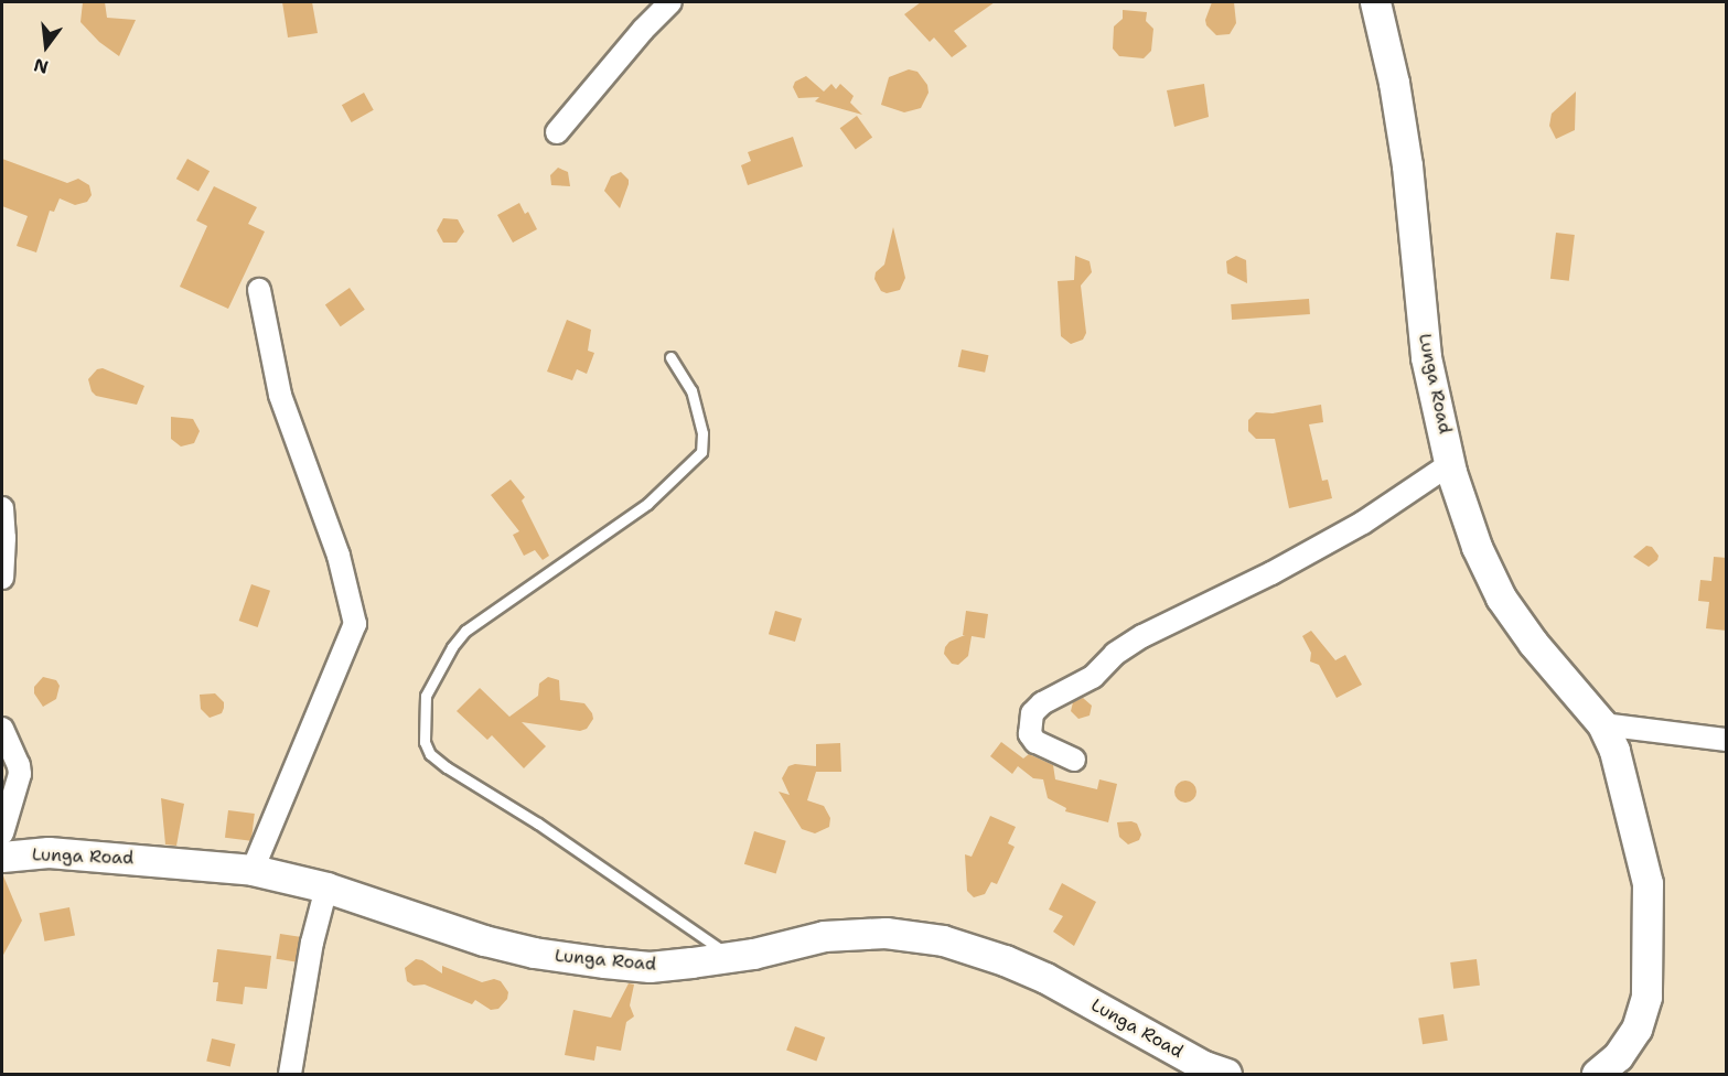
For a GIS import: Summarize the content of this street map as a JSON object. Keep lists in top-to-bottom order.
{
  "streets": {
    "street": ["Lunga Road"]
  },
  "north": "bottom"
}
